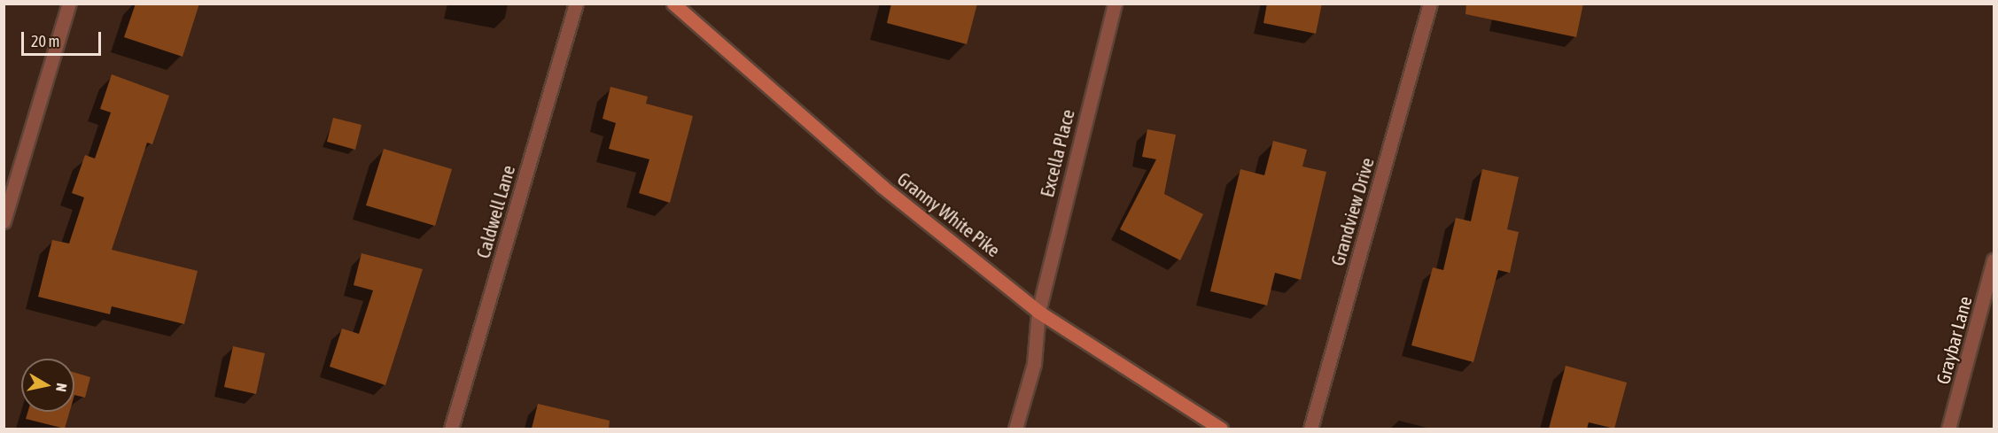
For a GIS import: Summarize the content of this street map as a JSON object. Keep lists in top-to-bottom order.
{
  "streets": {
    "main road": ["Granny White Pike"],
    "street": [
      "Excella Place",
      "Caldwell Lane",
      "Grandview Drive",
      "Graybar Lane"
    ]
  },
  "crossings": [
    ["Excella Place", "Granny White Pike"]
  ],
  "scale_bar": "20 m",
  "north": "right"
}
